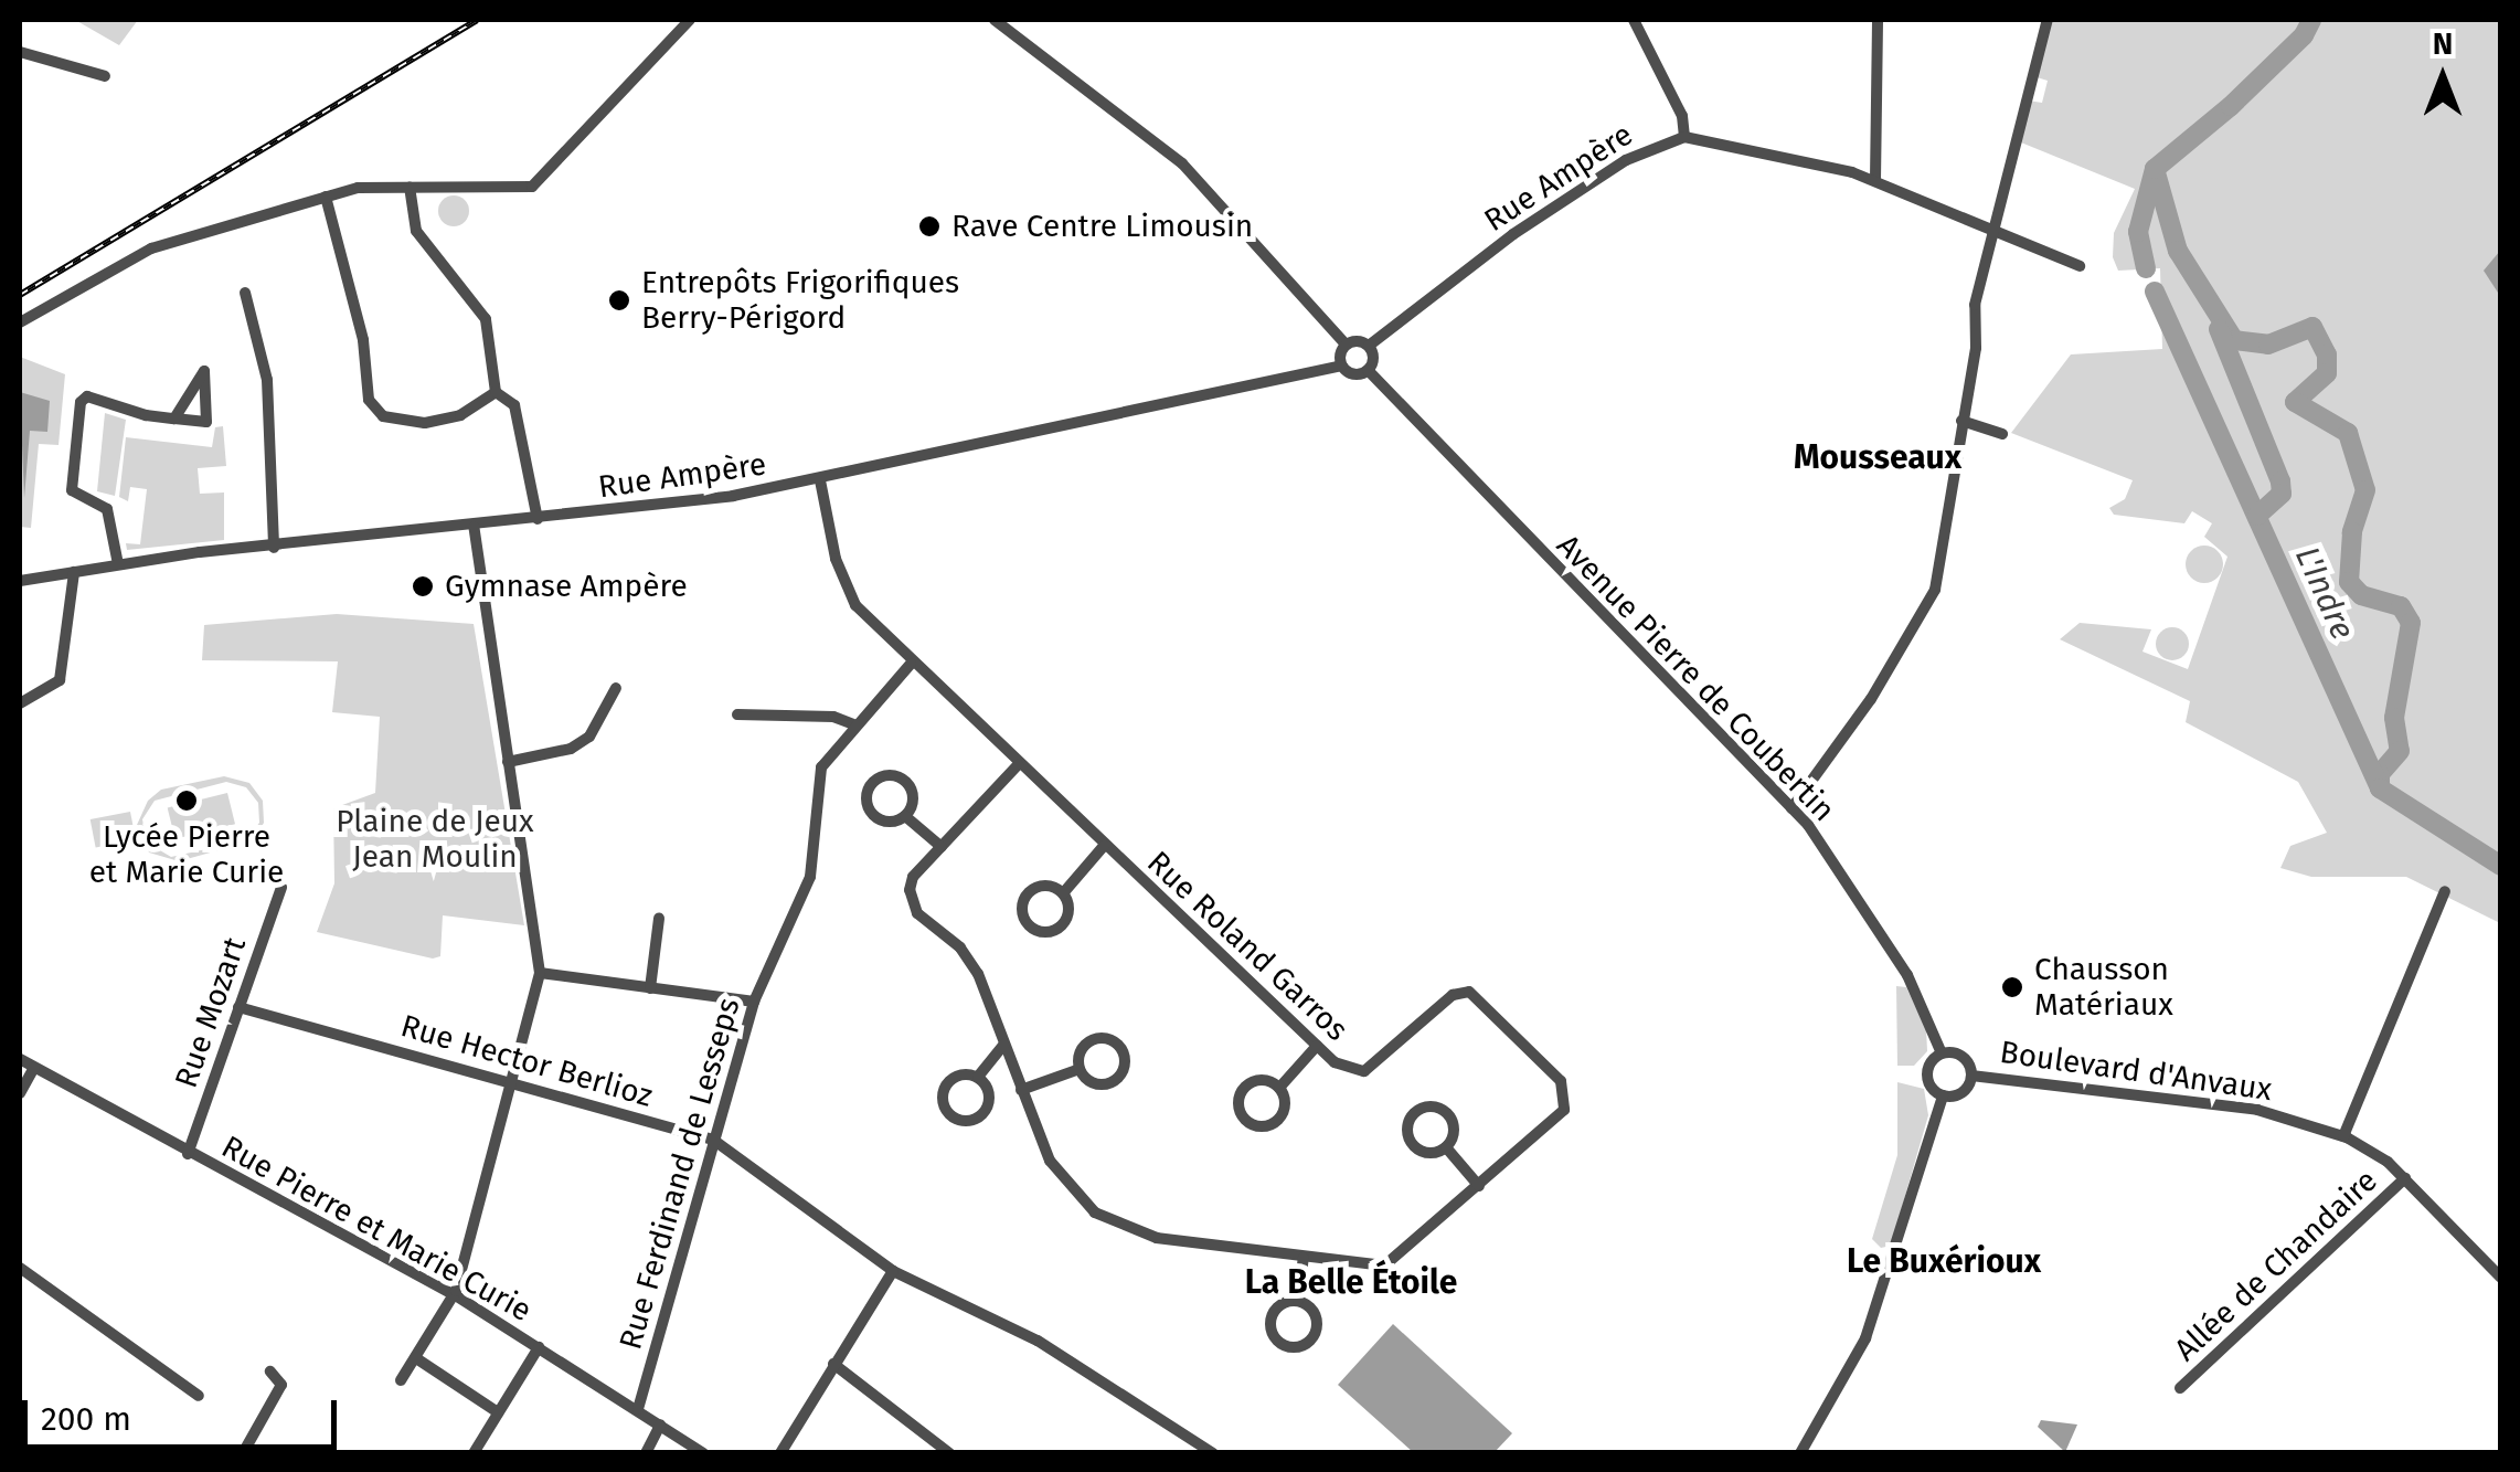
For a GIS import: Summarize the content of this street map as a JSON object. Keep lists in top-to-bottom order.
{
  "streets": {
    "street": [
      "Rue Ampère",
      "Avenue Pierre de Coubertin",
      "Rue Roland Garros",
      "Rue Mozart",
      "Rue Hector Berlioz",
      "Boulevard d'Anvaux",
      "Rue Ferdinand de Lesseps",
      "Rue Pierre et Marie Curie",
      "Allée de Chandaire"
    ]
  },
  "crossings": [
    ["Rue Ampère", "Rue Roland Garros"],
    ["Avenue Pierre de Coubertin", "Boulevard d'Anvaux"],
    ["Rue Roland Garros", "Rue Ferdinand de Lesseps"],
    ["Rue Mozart", "Rue Hector Berlioz"],
    ["Rue Mozart", "Rue Pierre et Marie Curie"],
    ["Rue Hector Berlioz", "Rue Ferdinand de Lesseps"],
    ["Boulevard d'Anvaux", "Allée de Chandaire"],
    ["Rue Ferdinand de Lesseps", "Rue Pierre et Marie Curie"]
  ],
  "districts": ["Mousseaux", "Le Buxérioux", "La Belle Étoile"],
  "water": ["L'Indre"],
  "parks": ["Plaine de Jeux Jean Moulin"],
  "places": [
    "Rave Centre Limousin",
    "Entrepôts Frigorifiques Berry-Périgord",
    "Gymnase Ampère",
    "Lycée Pierre et Marie Curie",
    "Chausson Matériaux"
  ],
  "scale_bar": "200 m",
  "north": "top"
}
